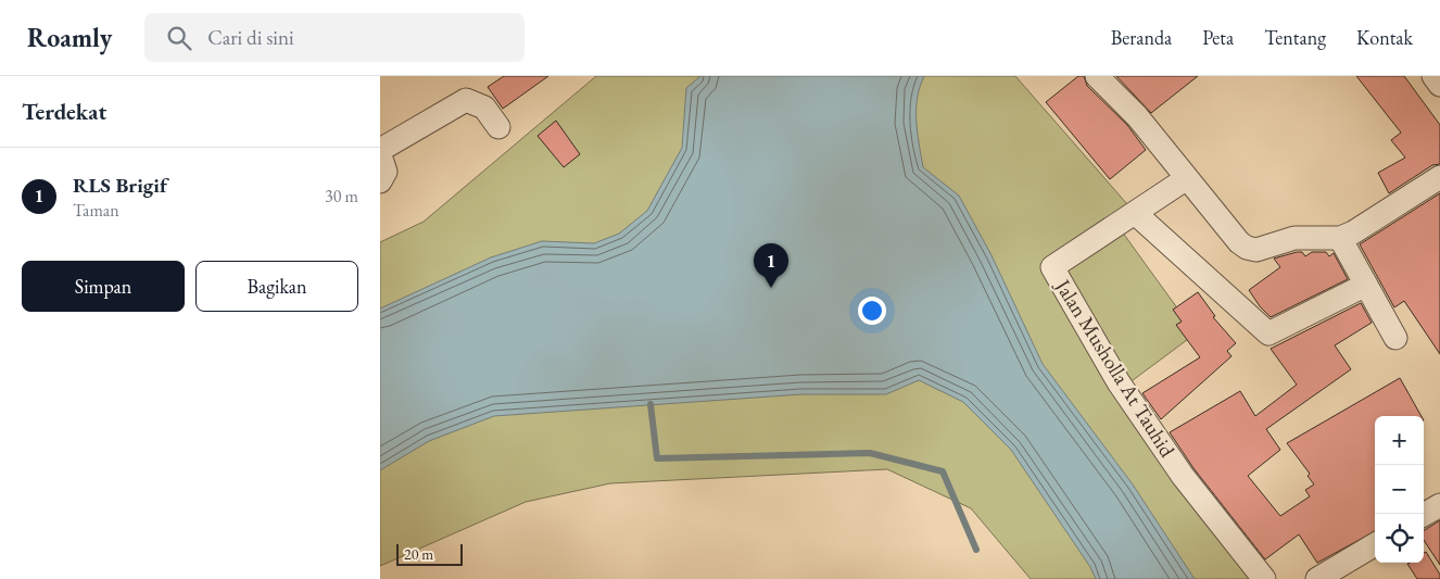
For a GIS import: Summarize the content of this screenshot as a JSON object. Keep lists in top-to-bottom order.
{
  "streets": {
    "street": ["Jalan Musholla At Tauhid"]
  },
  "scale_bar": "20 m",
  "page": {
    "header": "Roamly",
    "search": "Cari di sini",
    "nav": [
      "Beranda",
      "Peta",
      "Tentang",
      "Kontak"
    ],
    "heading": "Terdekat",
    "list": [
      {
        "mark": "1",
        "name": "RLS Brigif",
        "note": "Taman",
        "value": "30 m"
      }
    ],
    "pins": "1",
    "buttons": ["Simpan", "Bagikan"],
    "map_buttons": ["+", "−"],
    "scale": "20 m"
  }
}
